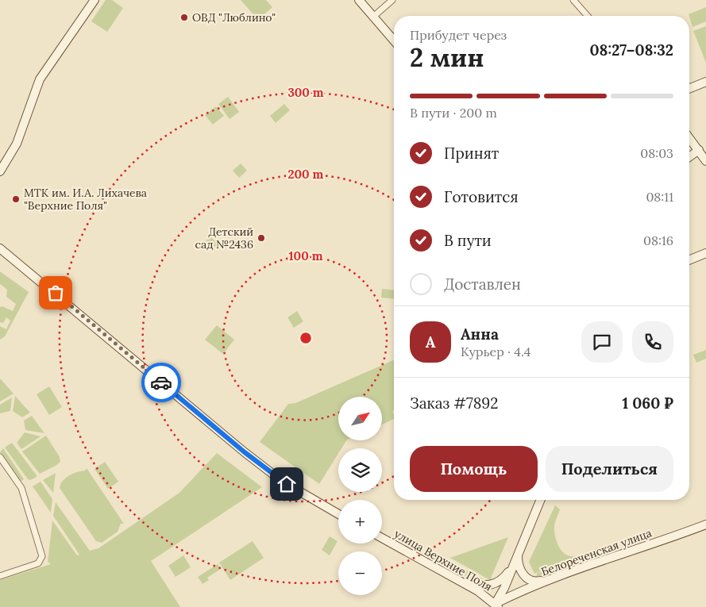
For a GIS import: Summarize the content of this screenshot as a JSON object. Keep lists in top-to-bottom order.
{
  "streets": {
    "main road": ["Белореченская улица", "улица Верхние Поля"]
  },
  "crossings": [
    ["Белореченская улица", "улица Верхние Поля"]
  ],
  "places": ["ОВД \"Люблино\"", "МТК им. И.А. Лихачева \"Верхние Поля\"", "Детский сад №2436"],
  "north": "top right",
  "page": {
    "heading": ["2 мин", "Прибудет через", "08:27–08:32"],
    "panel": [
      "Анна",
      "Курьер · 4.4",
      "Заказ #7892",
      "1 060 ₽"
    ],
    "bar": "В пути · 200 m",
    "list": [
      ["Принят", "08:03"],
      ["Готовится", "08:11"],
      ["В пути", "08:16"],
      "Доставлен"
    ],
    "round": "А",
    "map_buttons": ["+", "−"],
    "buttons": ["Помощь", "Поделиться"]
  },
  "rings": ["300 m", "200 m", "100 m"]
}
